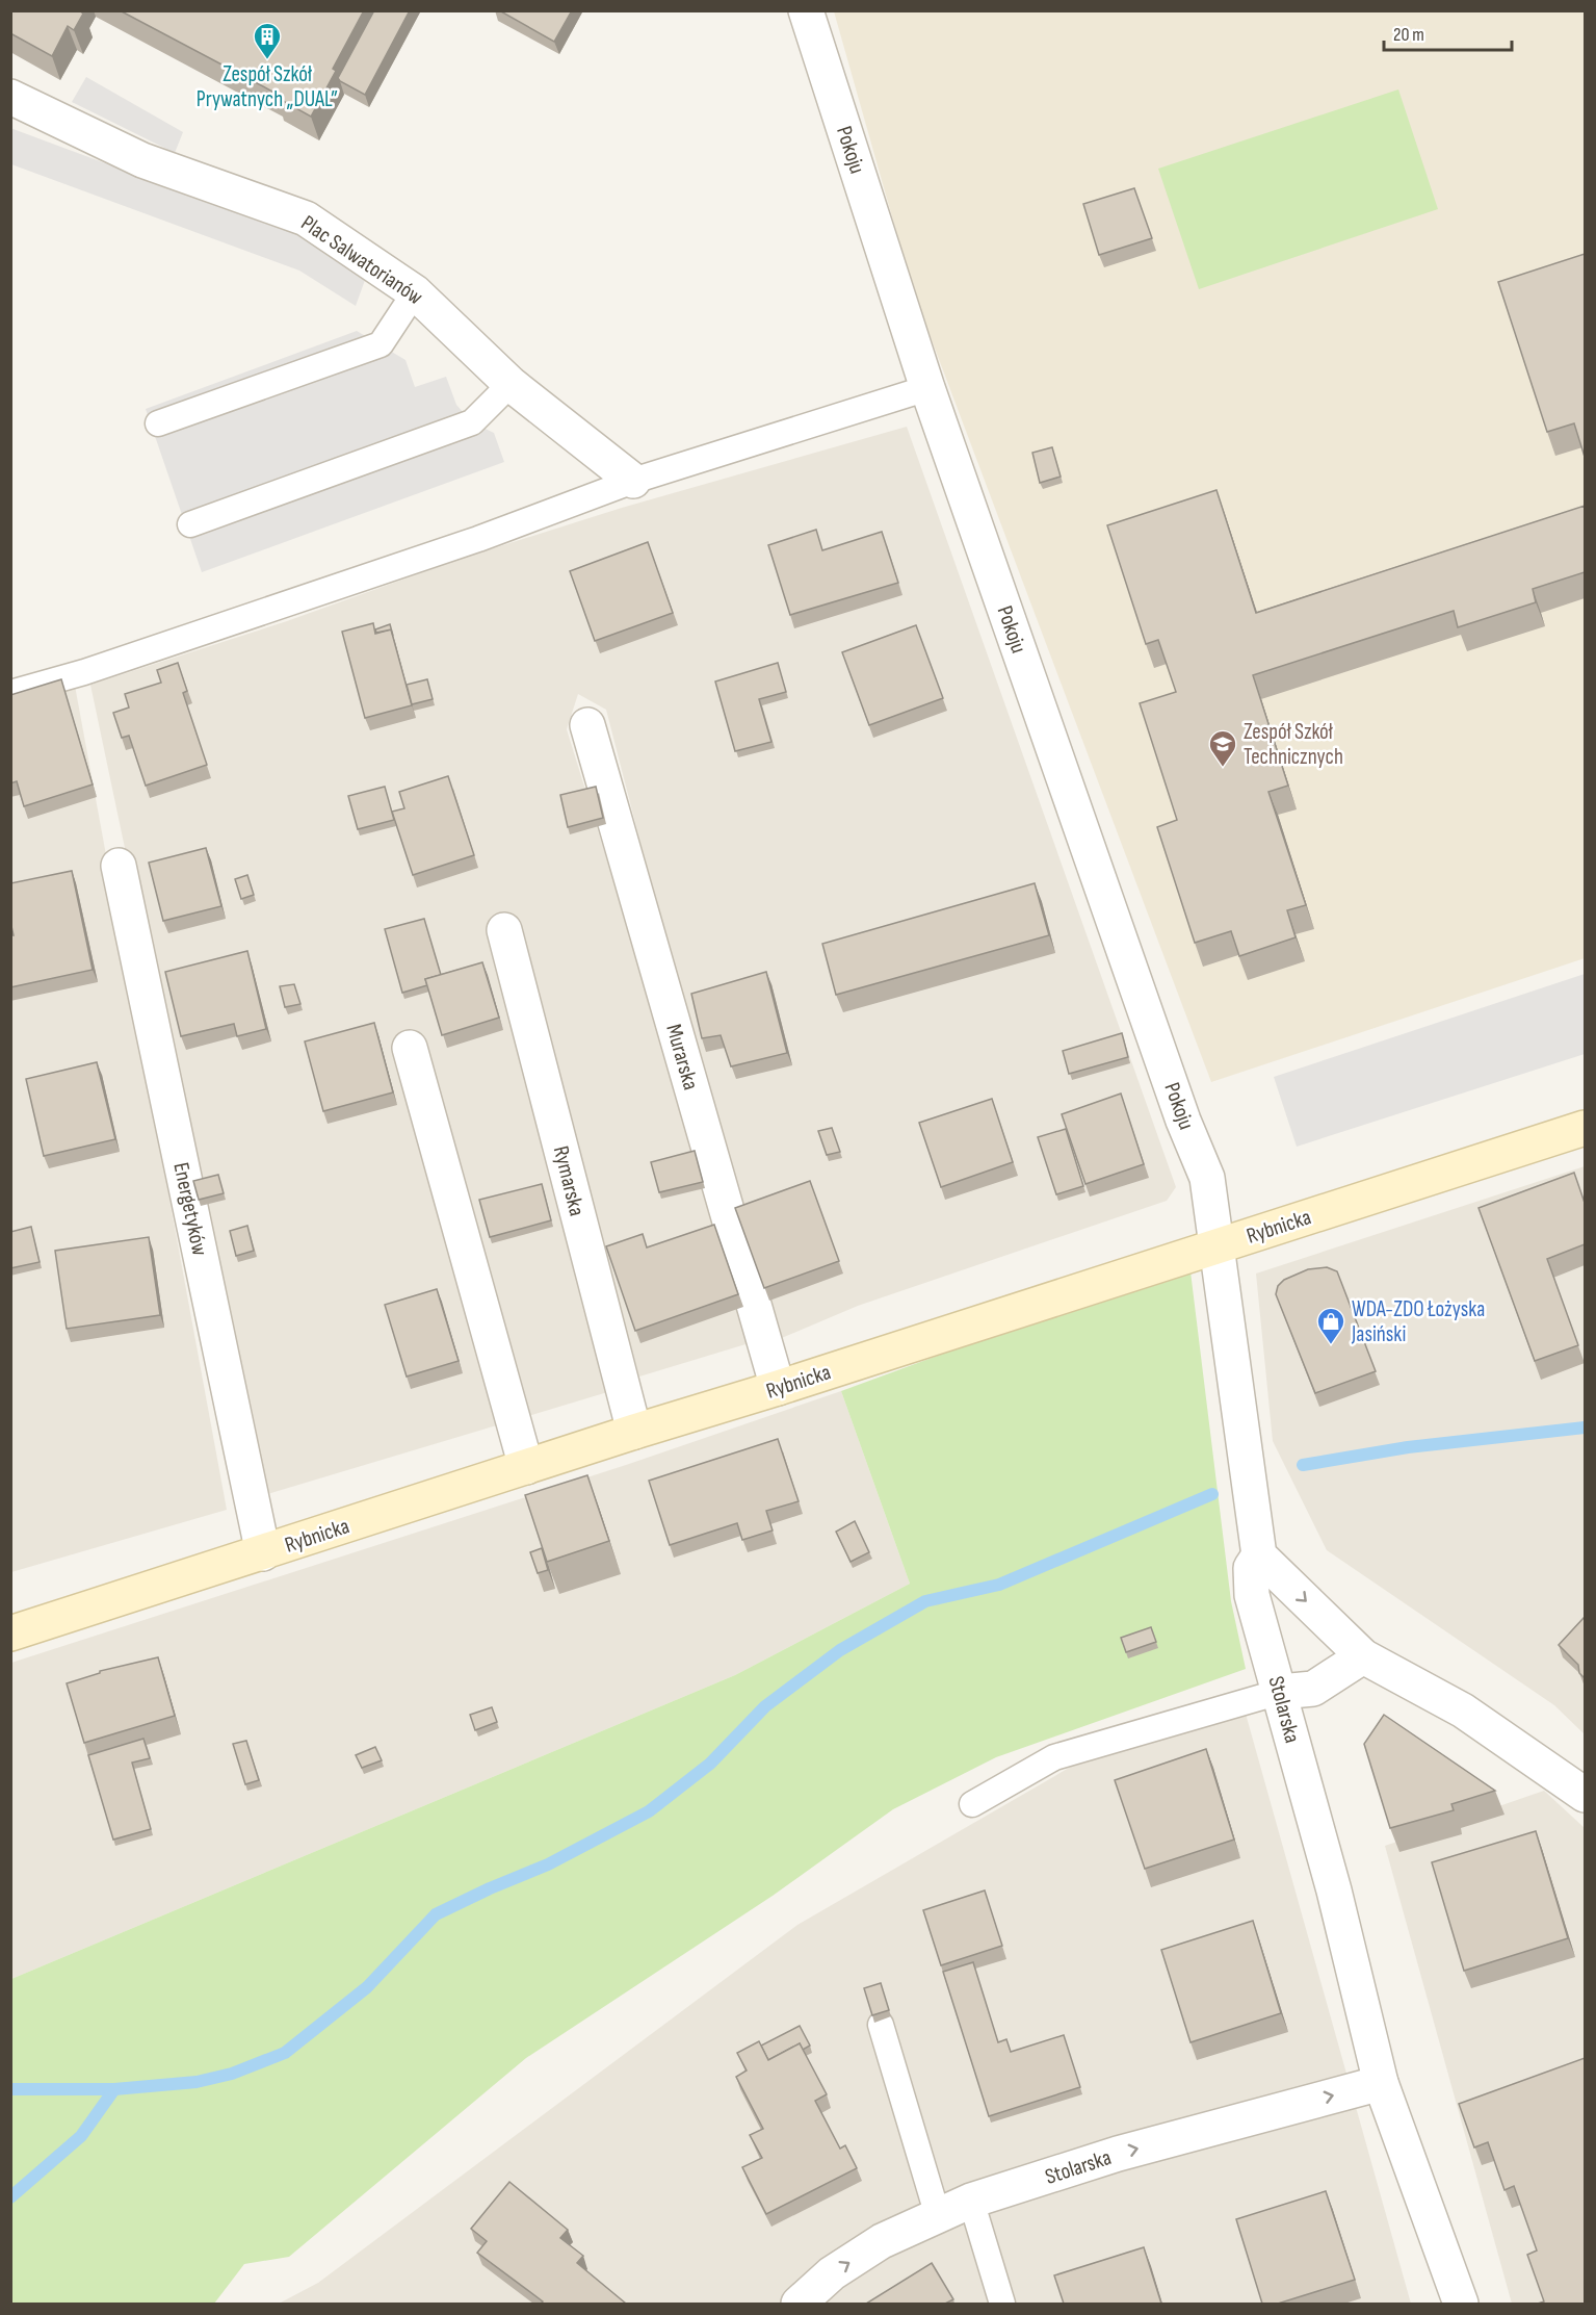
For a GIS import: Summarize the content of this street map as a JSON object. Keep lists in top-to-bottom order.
{
  "streets": {
    "street": [
      "Pokoju",
      "Plac Salwatorianów",
      "Murarska",
      "Rymarska",
      "Energetyków",
      "Rybnicka",
      "Stolarska"
    ]
  },
  "crossings": [
    ["Pokoju", "Rybnicka"],
    ["Pokoju", "Stolarska"],
    ["Murarska", "Rybnicka"],
    ["Rymarska", "Rybnicka"],
    ["Energetyków", "Rybnicka"],
    ["Rybnicka", "Stolarska"]
  ],
  "places": {
    "building": ["Zespół Szkół Prywatnych „DUAL”"],
    "school or university": ["Zespół Szkół Technicznych"],
    "shop": ["WDA-ZDO Łożyska Jasiński"]
  },
  "scale_bar": "20 m"
}
